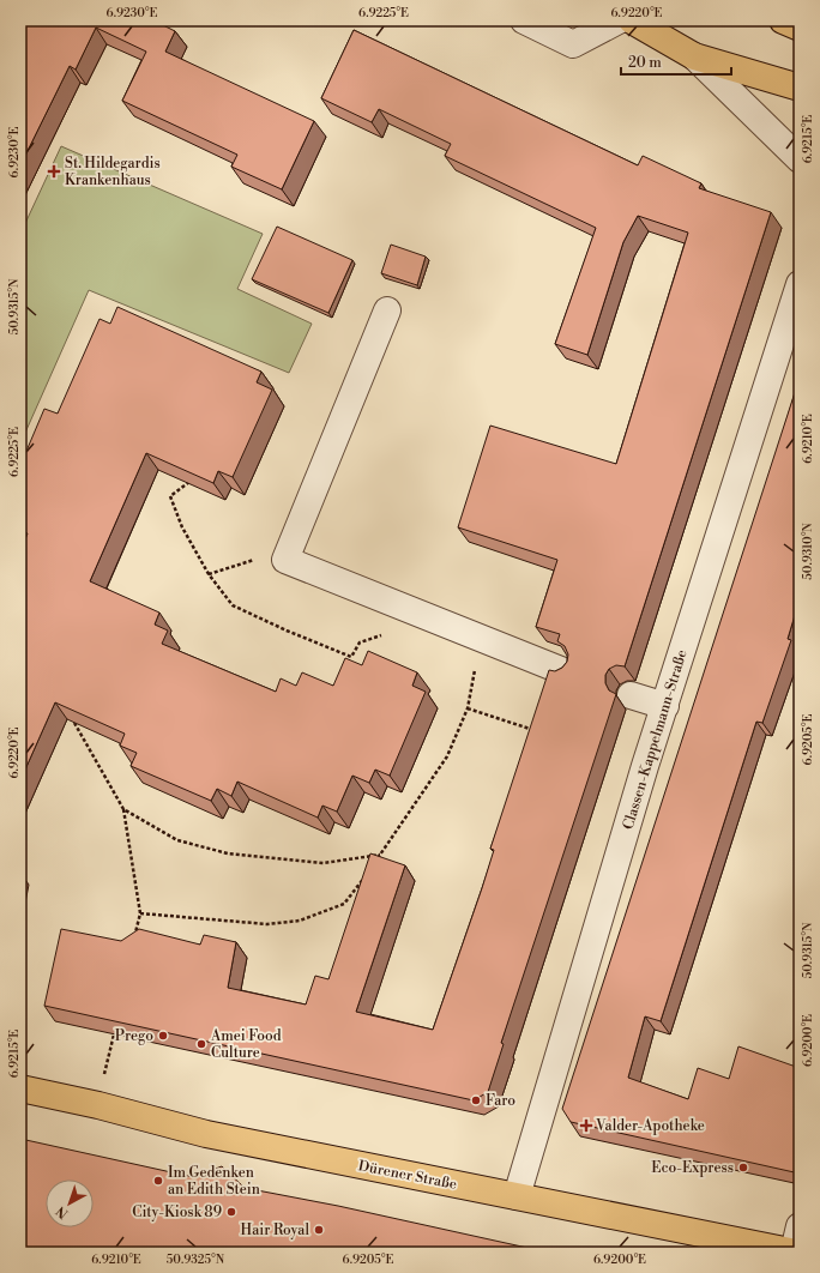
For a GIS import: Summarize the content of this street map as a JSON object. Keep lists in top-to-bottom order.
{
  "streets": {
    "main road": ["Dürener Straße"],
    "street": ["Classen-Kappelmann-Straße"]
  },
  "crossings": [
    ["Classen-Kappelmann-Straße", "Dürener Straße"]
  ],
  "places": {
    "health": ["St. Hildegardis Krankenhaus", "Valder-Apotheke"],
    "other": [
      "Prego",
      "Amei Food Culture",
      "Faro",
      "Eco-Express",
      "Im Gedenken an Edith Stein",
      "City-Kiosk 89",
      "Hair Royal"
    ]
  },
  "scale_bar": "20 m",
  "north": "bottom left",
  "coordinates": [
    "6.9230°E",
    "6.9225°E",
    "6.9220°E",
    "6.9215°E",
    "50.9315°N",
    "6.9210°E",
    "50.9310°N",
    "6.9205°E",
    "6.9200°E",
    "50.9325°N"
  ]
}
